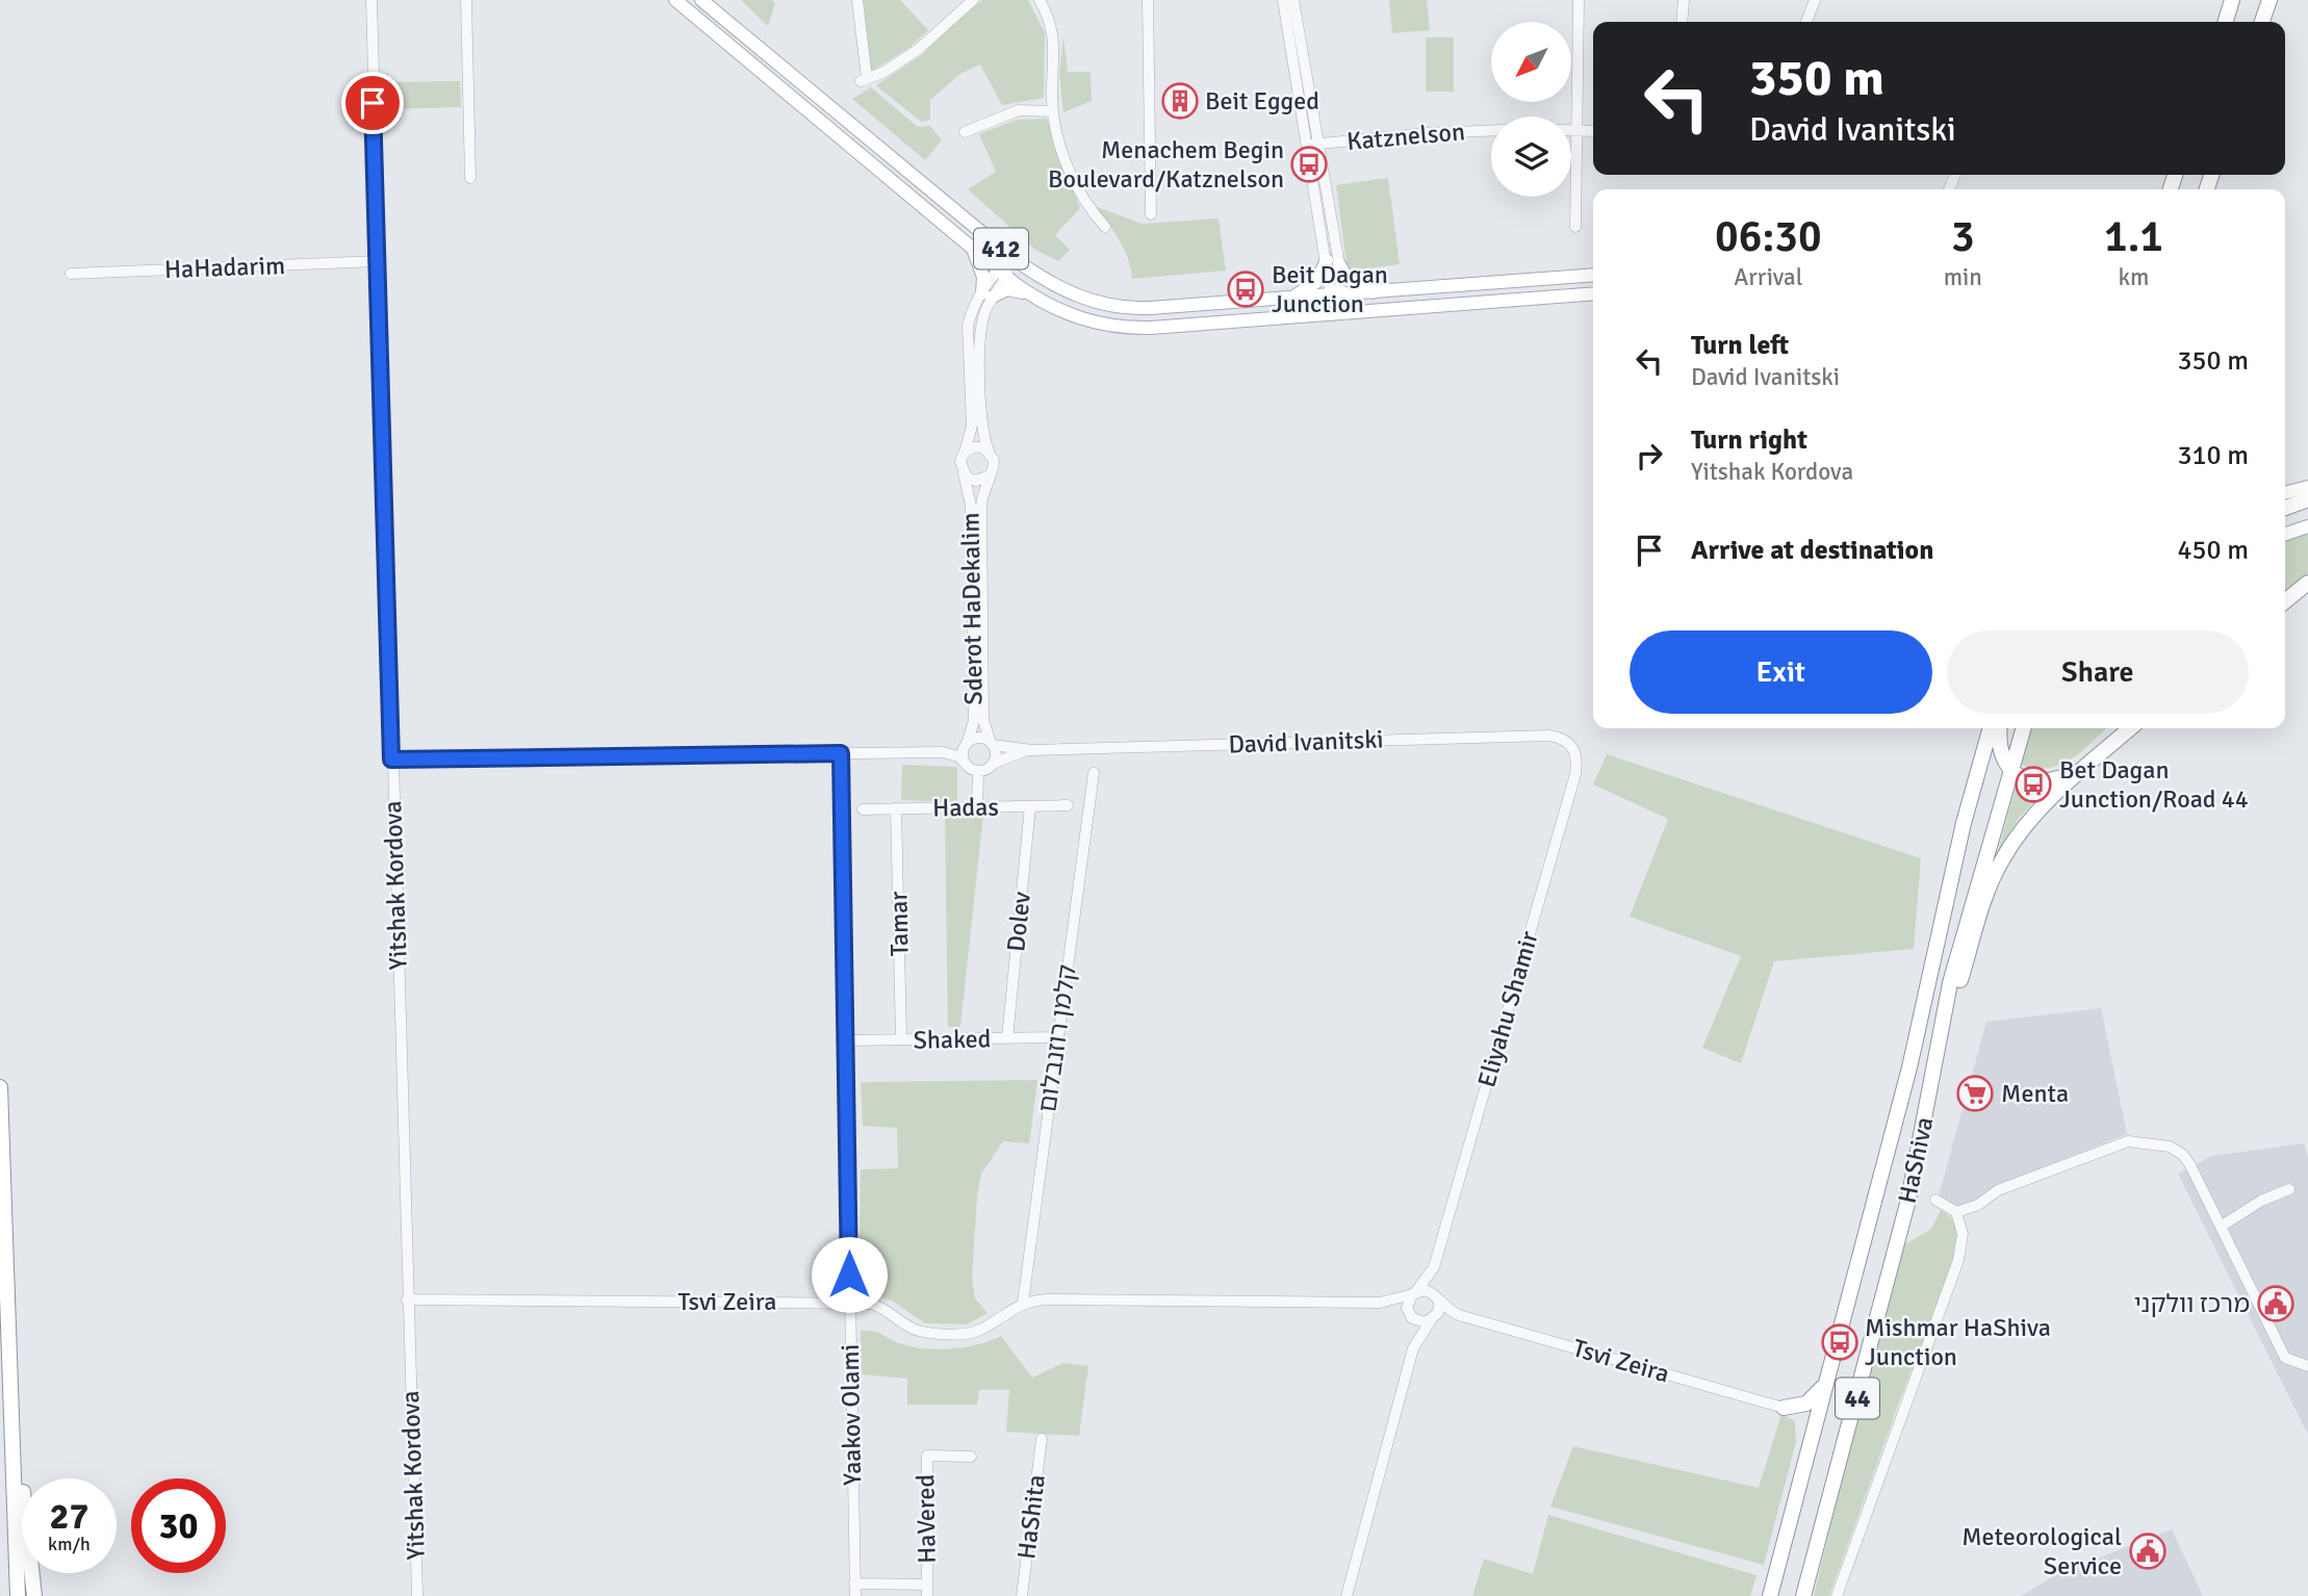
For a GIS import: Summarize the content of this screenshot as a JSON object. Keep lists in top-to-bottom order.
{
  "streets": {
    "highway": ["HaShiva", "44"],
    "main road": ["412"],
    "street": [
      "Katznelson",
      "HaHadarim",
      "Sderot HaDekalim",
      "David Ivanitski",
      "Hadas",
      "Yitshak Kordova",
      "Dolev",
      "Tamar",
      "Eliyahu Shamir",
      "קלמן רוזנבלום",
      "Shaked",
      "Tsvi Zeira",
      "Yaakov Olami",
      "HaShita",
      "HaVered"
    ]
  },
  "crossings": [
    ["HaHadarim", "Yitshak Kordova"],
    ["Sderot HaDekalim", "David Ivanitski"],
    ["David Ivanitski", "Eliyahu Shamir"],
    ["Hadas", "Dolev"],
    ["Hadas", "Tamar"],
    ["Yitshak Kordova", "Tsvi Zeira"],
    ["Dolev", "Shaked"],
    ["Tamar", "Shaked"],
    ["Eliyahu Shamir", "Tsvi Zeira"],
    ["קלמן רוזנבלום", "Shaked"],
    ["קלמן רוזנבלום", "Tsvi Zeira"],
    ["Shaked", "Yaakov Olami"],
    ["Tsvi Zeira", "Yaakov Olami"],
    ["Yaakov Olami", "HaVered"]
  ],
  "places": {
    "building": ["Beit Egged"],
    "bus stop": [
      "Menachem Begin Boulevard/Katznelson",
      "Beit Dagan Junction",
      "Bet Dagan Junction/Road 44",
      "Mishmar HaShiva Junction"
    ],
    "supermarket": ["Menta"],
    "public building": ["מרכז וולקני", "Meteorological Service"]
  },
  "north": "bottom left",
  "page": {
    "turn": ["350 m", "David Ivanitski"],
    "eta": [
      "06:30",
      "Arrival",
      "3",
      "min",
      "1.1",
      "km"
    ],
    "list": [
      {
        "name": "Turn left",
        "note": "David Ivanitski",
        "value": "350 m"
      },
      {
        "name": "Turn right",
        "note": "Yitshak Kordova",
        "value": "310 m"
      },
      {
        "name": "Arrive at destination",
        "value": "450 m"
      }
    ],
    "buttons": ["Exit", "Share"],
    "speed": "27 km/h",
    "limit": "30"
  }
}
